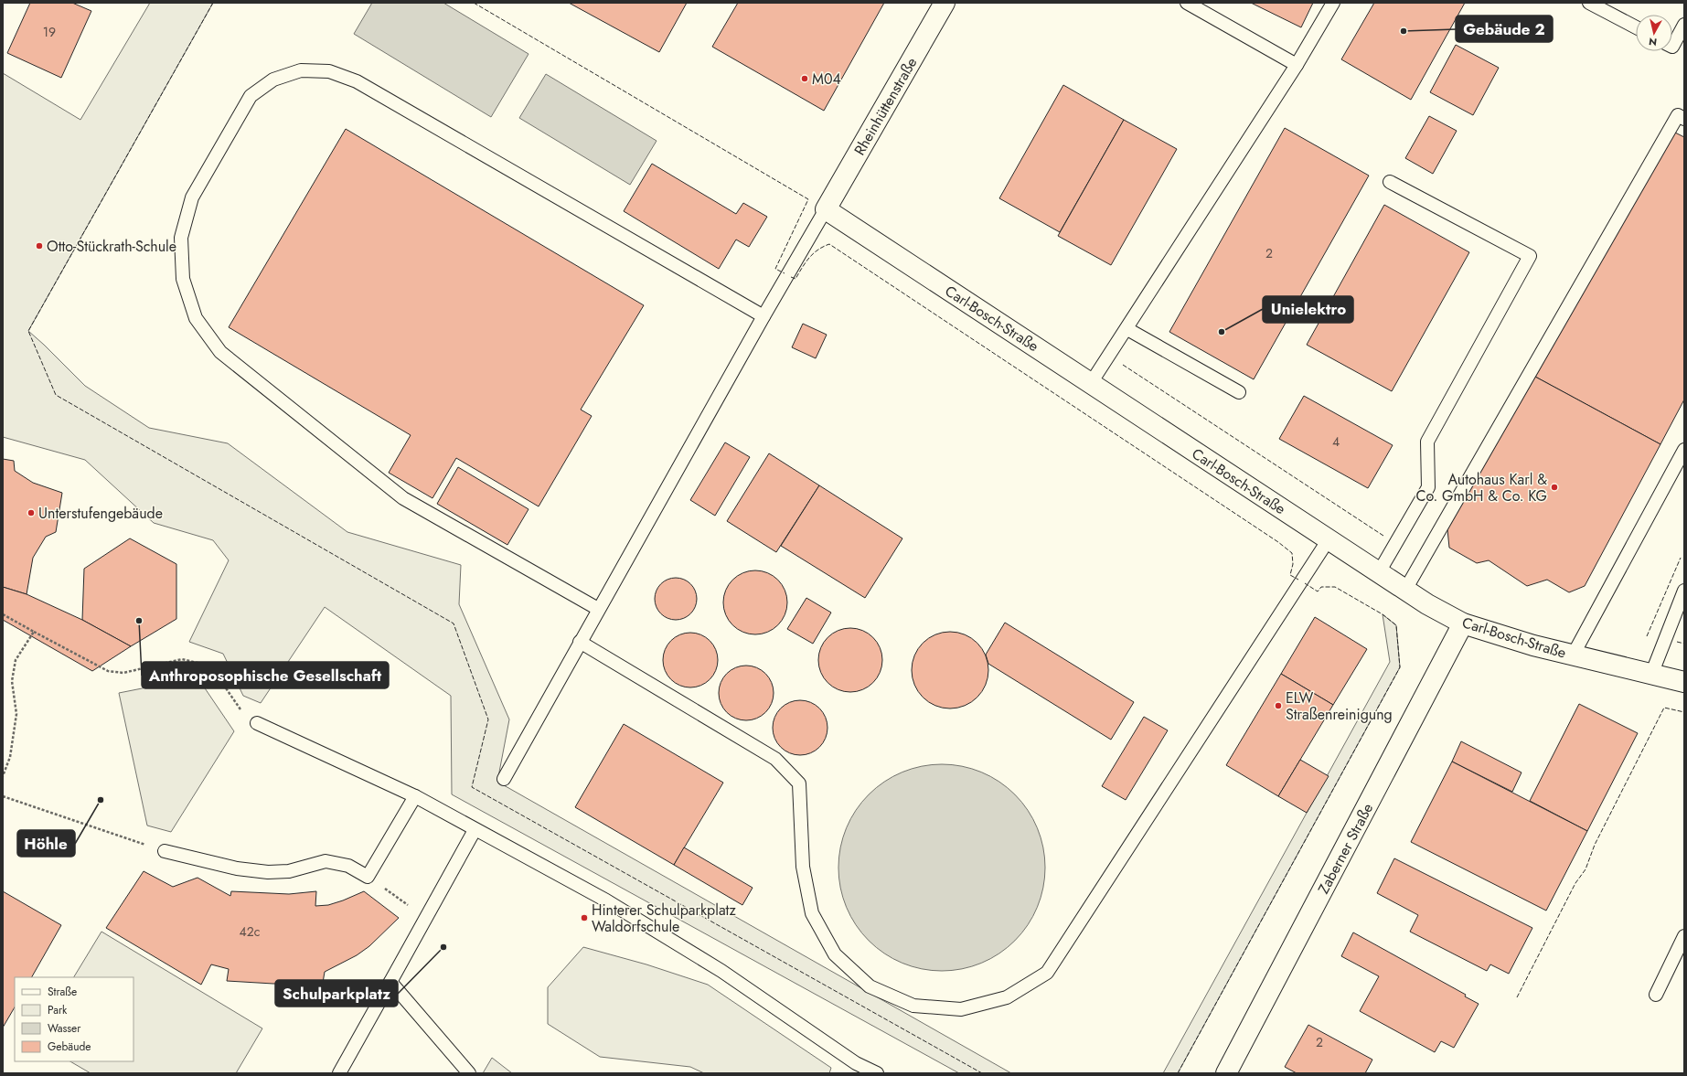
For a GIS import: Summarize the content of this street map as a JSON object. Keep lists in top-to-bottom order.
{
  "streets": {
    "street": ["Rheinhüttenstraße", "Carl-Bosch-Straße", "Zaberner Straße"]
  },
  "crossings": [
    ["Rheinhüttenstraße", "Carl-Bosch-Straße"],
    ["Carl-Bosch-Straße", "Zaberner Straße"]
  ],
  "places": [
    "Gebäude 2",
    "M04",
    "Otto-Stückrath-Schule",
    "Unielektro",
    "Autohaus Karl & Co. GmbH & Co. KG",
    "Unterstufengebäude",
    "Anthroposophische Gesellschaft",
    "ELW Straßenreinigung",
    "Höhle",
    "Hinterer Schulparkplatz Waldorfschule",
    "Schulparkplatz"
  ],
  "house_numbers": [
    "19",
    "2",
    "4",
    "42c",
    "2"
  ],
  "legend": [
    "Straße",
    "Park",
    "Wasser",
    "Gebäude"
  ],
  "north": "bottom"
}
